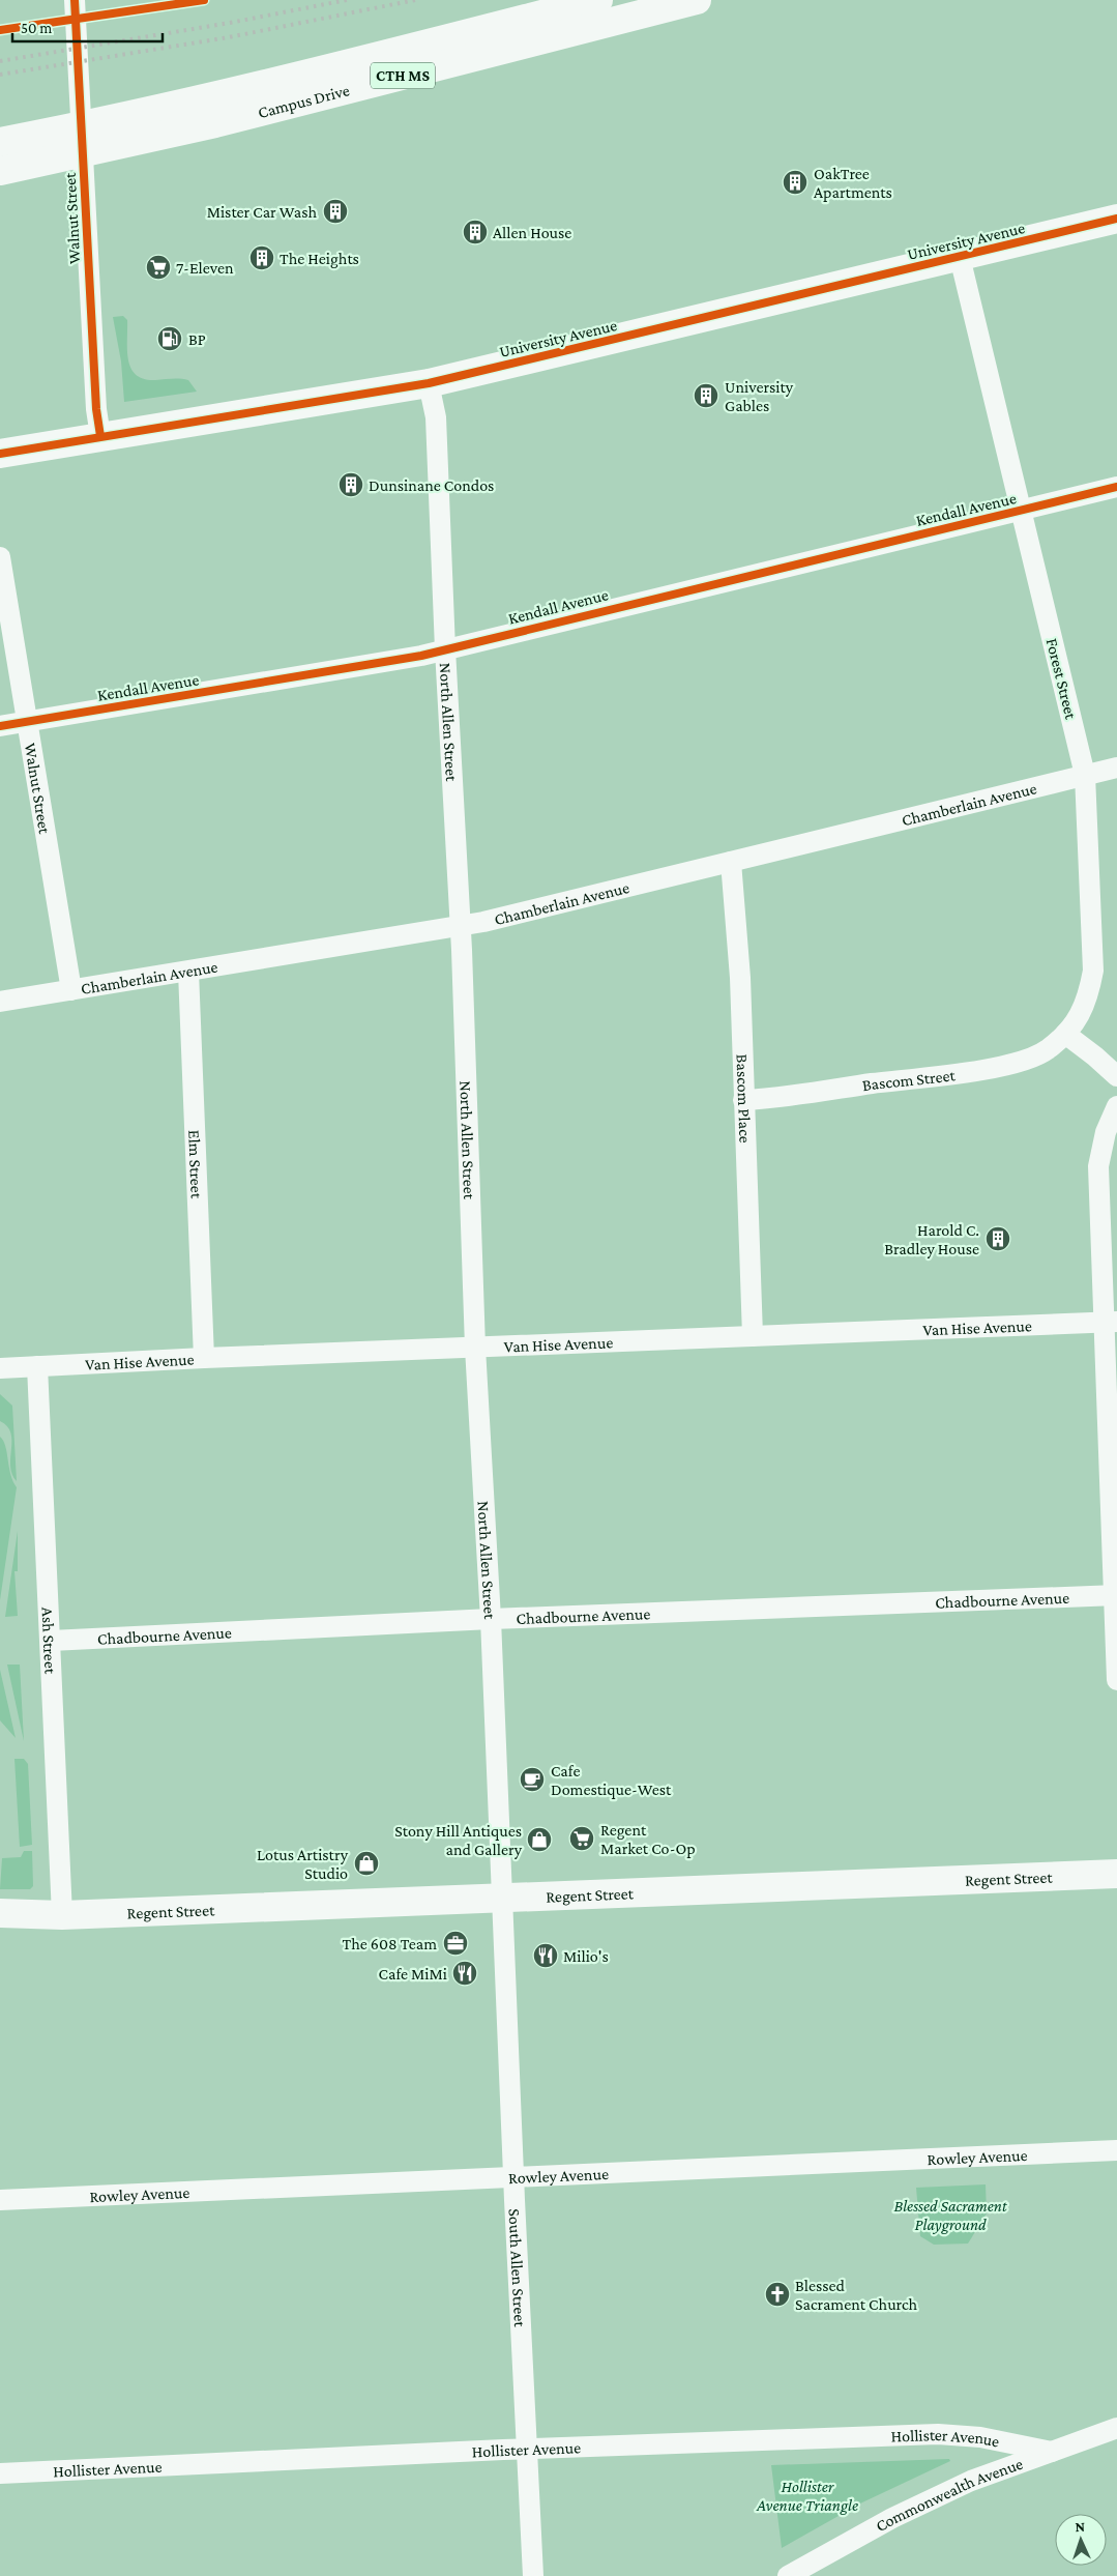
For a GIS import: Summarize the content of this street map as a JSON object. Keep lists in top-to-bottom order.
{
  "streets": {
    "main road": [
      "CTH MS",
      "Campus Drive",
      "University Avenue",
      "Regent Street"
    ],
    "street": [
      "Walnut Street",
      "Kendall Avenue",
      "Forest Street",
      "North Allen Street",
      "Chamberlain Avenue",
      "Bascom Street",
      "Bascom Place",
      "Elm Street",
      "Van Hise Avenue",
      "Chadbourne Avenue",
      "Ash Street",
      "Rowley Avenue",
      "South Allen Street",
      "Hollister Avenue",
      "Commonwealth Avenue"
    ]
  },
  "crossings": [
    ["Walnut Street", "University Avenue"],
    ["Walnut Street", "Kendall Avenue"],
    ["Walnut Street", "Chamberlain Avenue"],
    ["University Avenue", "Forest Street"],
    ["University Avenue", "North Allen Street"],
    ["Kendall Avenue", "Forest Street"],
    ["Kendall Avenue", "North Allen Street"],
    ["Forest Street", "Chamberlain Avenue"],
    ["Forest Street", "Bascom Street"],
    ["North Allen Street", "Chamberlain Avenue"],
    ["North Allen Street", "Van Hise Avenue"],
    ["North Allen Street", "Chadbourne Avenue"],
    ["North Allen Street", "Regent Street"],
    ["North Allen Street", "South Allen Street"],
    ["Chamberlain Avenue", "Bascom Place"],
    ["Chamberlain Avenue", "Elm Street"],
    ["Bascom Street", "Bascom Place"],
    ["Bascom Place", "Van Hise Avenue"],
    ["Elm Street", "Van Hise Avenue"],
    ["Van Hise Avenue", "Ash Street"],
    ["Chadbourne Avenue", "Ash Street"],
    ["Ash Street", "Regent Street"],
    ["Regent Street", "South Allen Street"],
    ["Rowley Avenue", "South Allen Street"],
    ["South Allen Street", "Hollister Avenue"],
    ["Hollister Avenue", "Commonwealth Avenue"]
  ],
  "parks": ["Blessed Sacrament Playground", "Hollister Avenue Triangle"],
  "places": {
    "building": [
      "OakTree Apartments",
      "Mister Car Wash",
      "Allen House",
      "The Heights",
      "University Gables",
      "Dunsinane Condos",
      "Harold C. Bradley House"
    ],
    "supermarket": ["7-Eleven", "Regent Market Co-Op"],
    "fuel station": ["BP"],
    "cafe": ["Cafe Domestique-West"],
    "shop": ["Stony Hill Antiques and Gallery", "Lotus Artistry Studio"],
    "office": ["The 608 Team"],
    "restaurant": ["Milio's", "Cafe MiMi"],
    "church": ["Blessed Sacrament Church"]
  },
  "scale_bar": "50 m",
  "north": "top"
}
